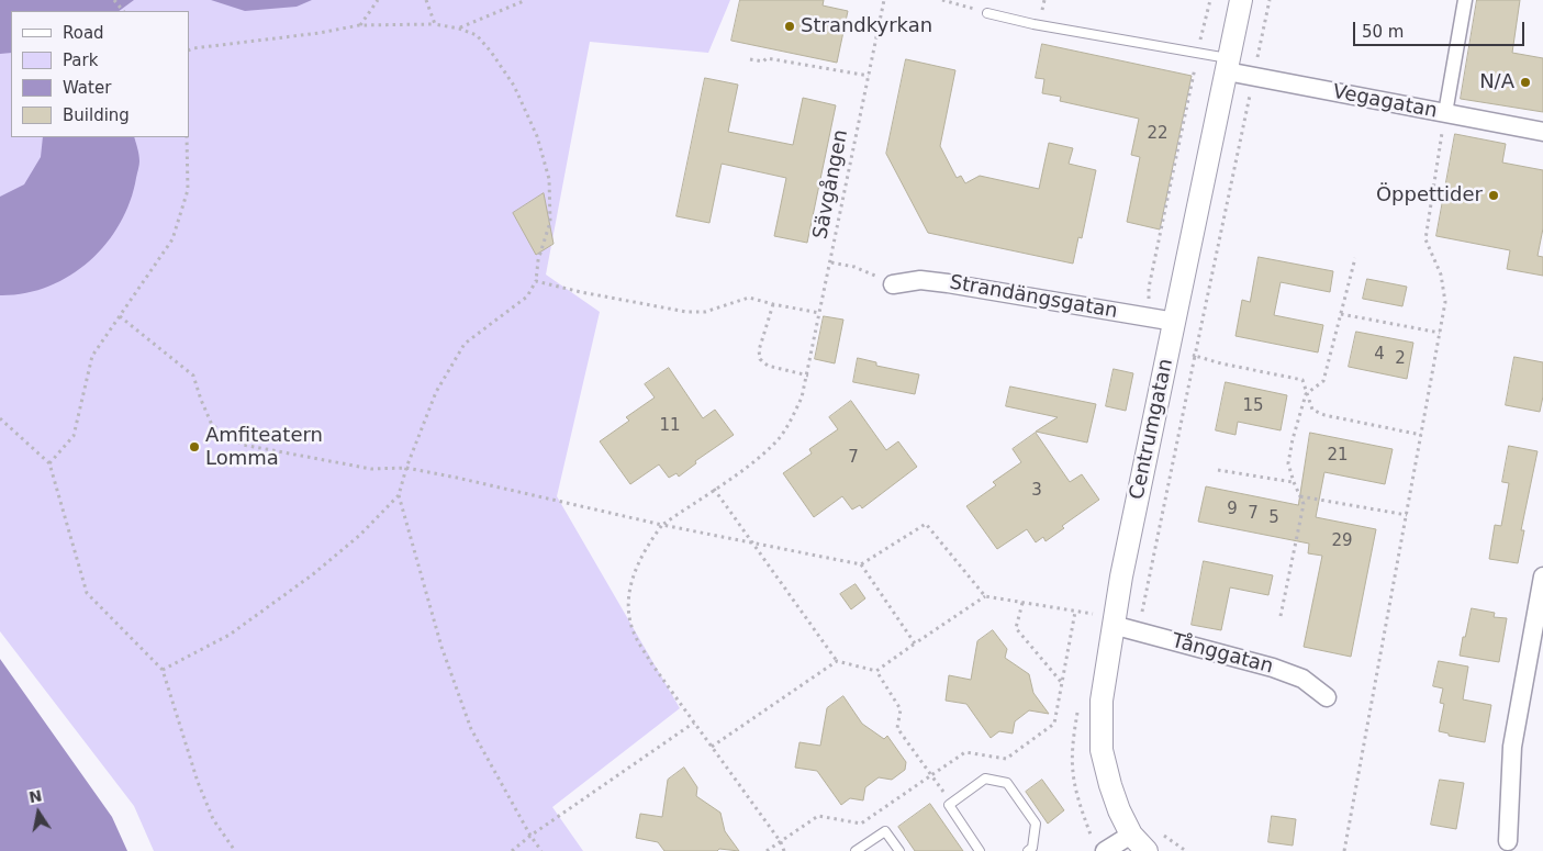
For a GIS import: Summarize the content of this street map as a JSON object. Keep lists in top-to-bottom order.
{
  "streets": {
    "street": [
      "Vegagatan",
      "Strandängsgatan",
      "Centrumgatan",
      "Tånggatan"
    ],
    "path": ["Sävgången"]
  },
  "crossings": [
    ["Vegagatan", "Centrumgatan"],
    ["Strandängsgatan", "Centrumgatan"],
    ["Centrumgatan", "Tånggatan"]
  ],
  "places": [
    "Strandkyrkan",
    "N/A",
    "Öppettider",
    "Amfiteatern Lomma"
  ],
  "house_numbers": [
    "22",
    "4",
    "2",
    "15",
    "11",
    "21",
    "7",
    "3",
    "9",
    "7",
    "5",
    "29"
  ],
  "legend": [
    "Road",
    "Park",
    "Water",
    "Building"
  ],
  "scale_bar": "50 m",
  "north": "top"
}
